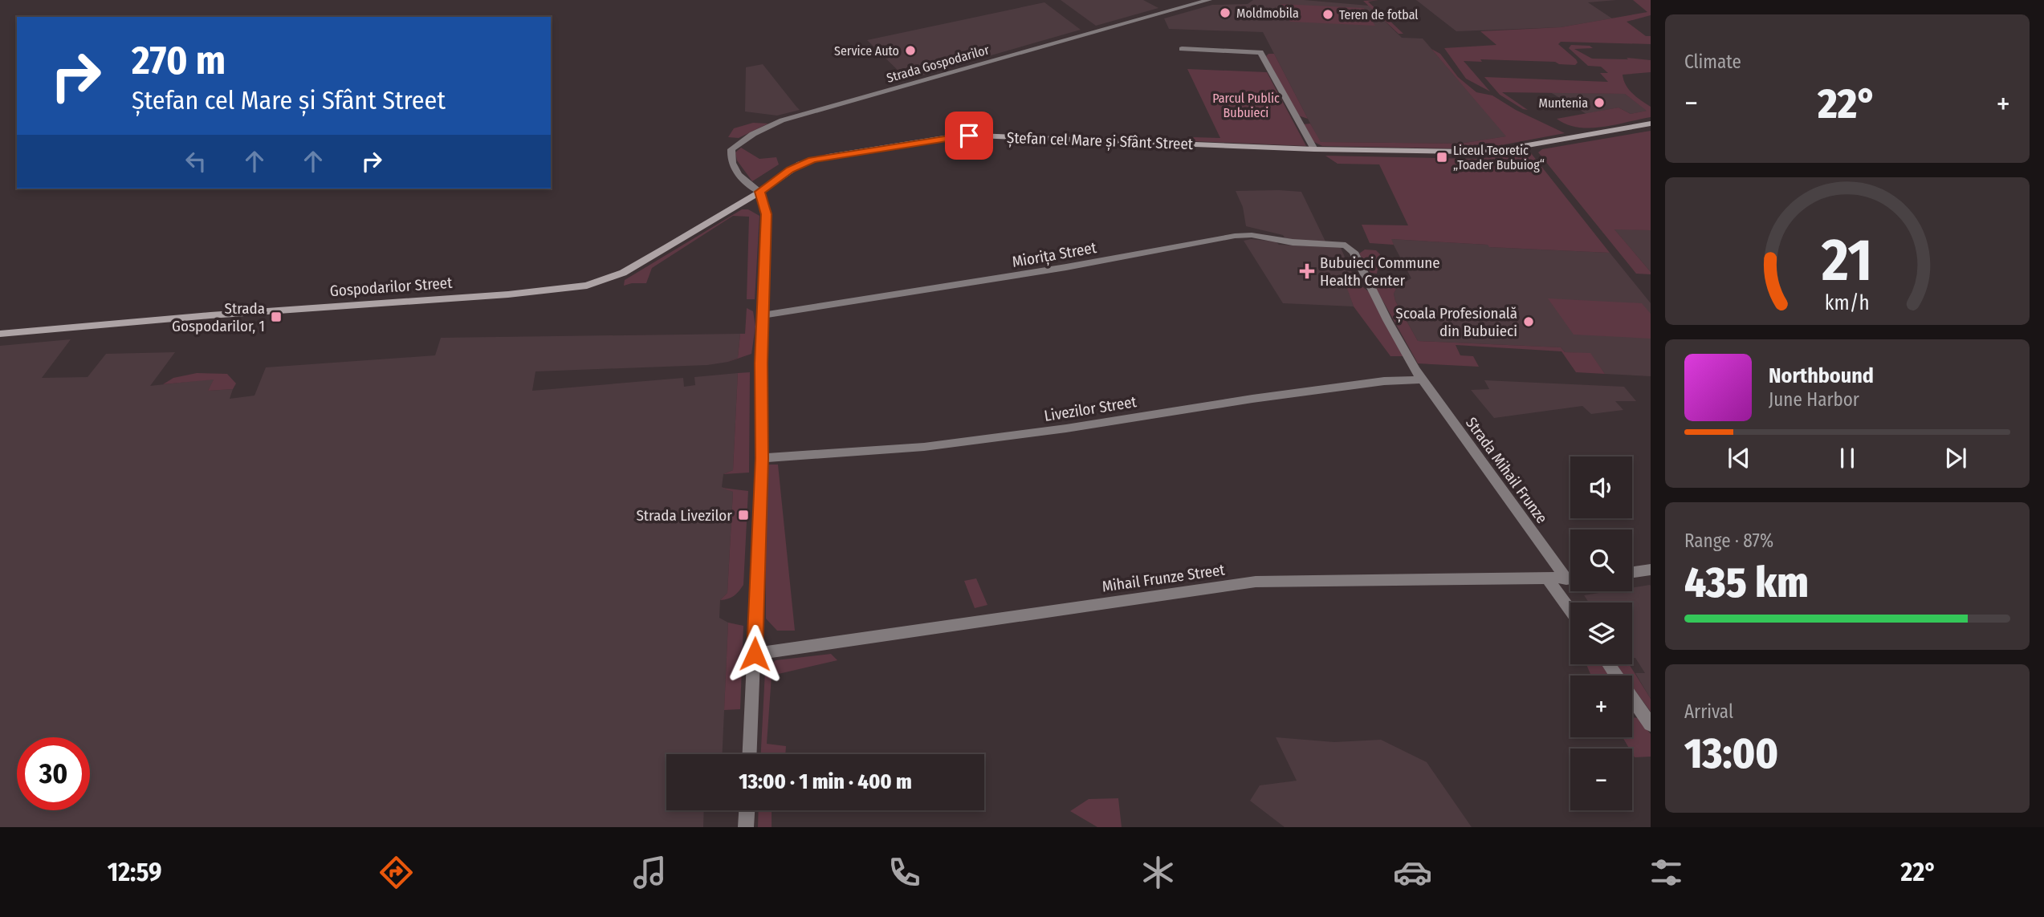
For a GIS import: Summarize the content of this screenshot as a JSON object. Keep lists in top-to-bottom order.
{
  "streets": {
    "street": [
      "Strada Gospodarilor",
      "Ștefan cel Mare și Sfânt Street",
      "Miorița Street",
      "Gospodarilor Street",
      "Livezilor Street",
      "Strada Mihail Frunze",
      "Mihail Frunze Street"
    ]
  },
  "crossings": [
    ["Strada Gospodarilor", "Ștefan cel Mare și Sfânt Street"],
    ["Strada Gospodarilor", "Gospodarilor Street"],
    ["Ștefan cel Mare și Sfânt Street", "Gospodarilor Street"],
    ["Miorița Street", "Livezilor Street"],
    ["Miorița Street", "Strada Mihail Frunze"],
    ["Livezilor Street", "Strada Mihail Frunze"],
    ["Strada Mihail Frunze", "Mihail Frunze Street"]
  ],
  "parks": ["Parcul Public Bubuieci"],
  "places": {
    "other": [
      "Moldmobila",
      "Teren de fotbal",
      "Service Auto",
      "Muntenia",
      "Școala Profesională din Bubuieci"
    ],
    "transit": ["Liceul Teoretic „Toader Bubuiog“", "Strada Gospodarilor, 1", "Strada Livezilor"],
    "health": ["Bubuieci Commune Health Center"]
  },
  "page": {
    "tile": [
      "Climate",
      ["Range · 87%", "435 km"],
      ["Arrival", "13:00"]
    ],
    "turn": ["270 m", "Ștefan cel Mare și Sfânt Street"],
    "heat": ["−", "22°", "+"],
    "song": ["Northbound", "June Harbor"],
    "map_buttons": ["+", "−"],
    "limit": "30",
    "trip": "13:00 · 1 min · 400 m",
    "tabs": ["12:59", "22°"],
    "gauge": ["21", "km/h"]
  }
}
